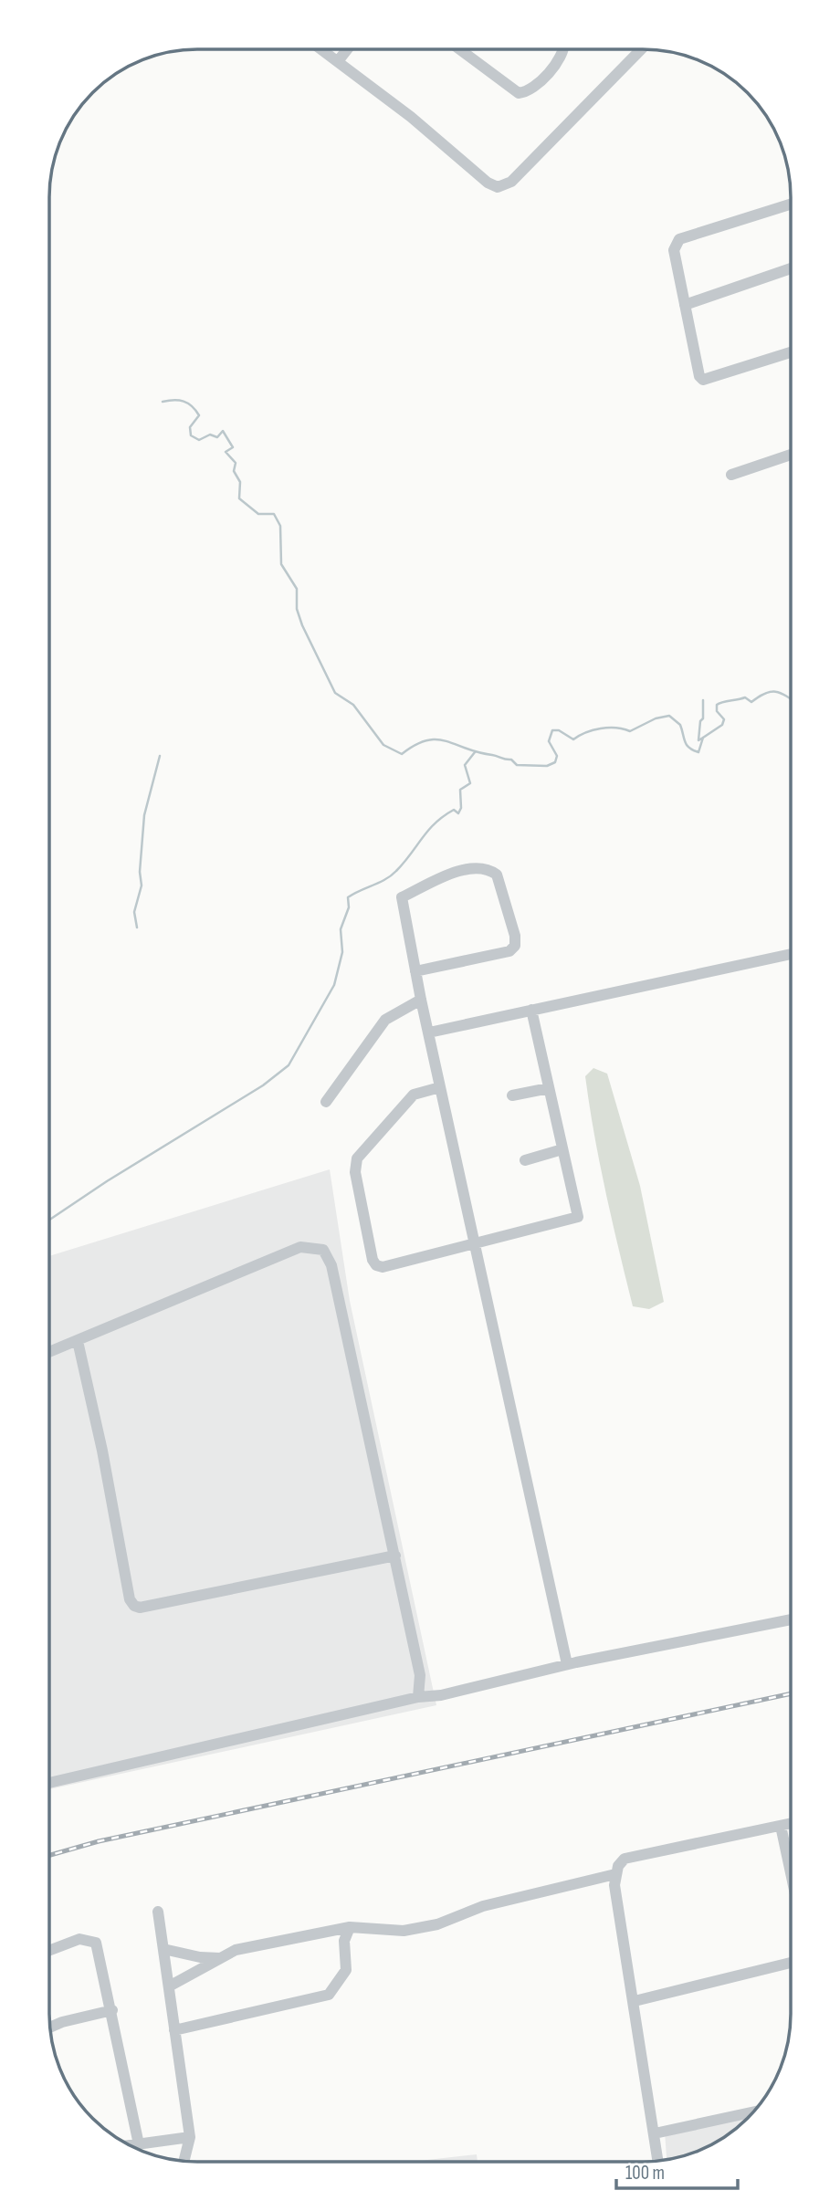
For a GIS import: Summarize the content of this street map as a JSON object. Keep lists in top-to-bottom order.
{
  "scale_bar": "100 m"
}
